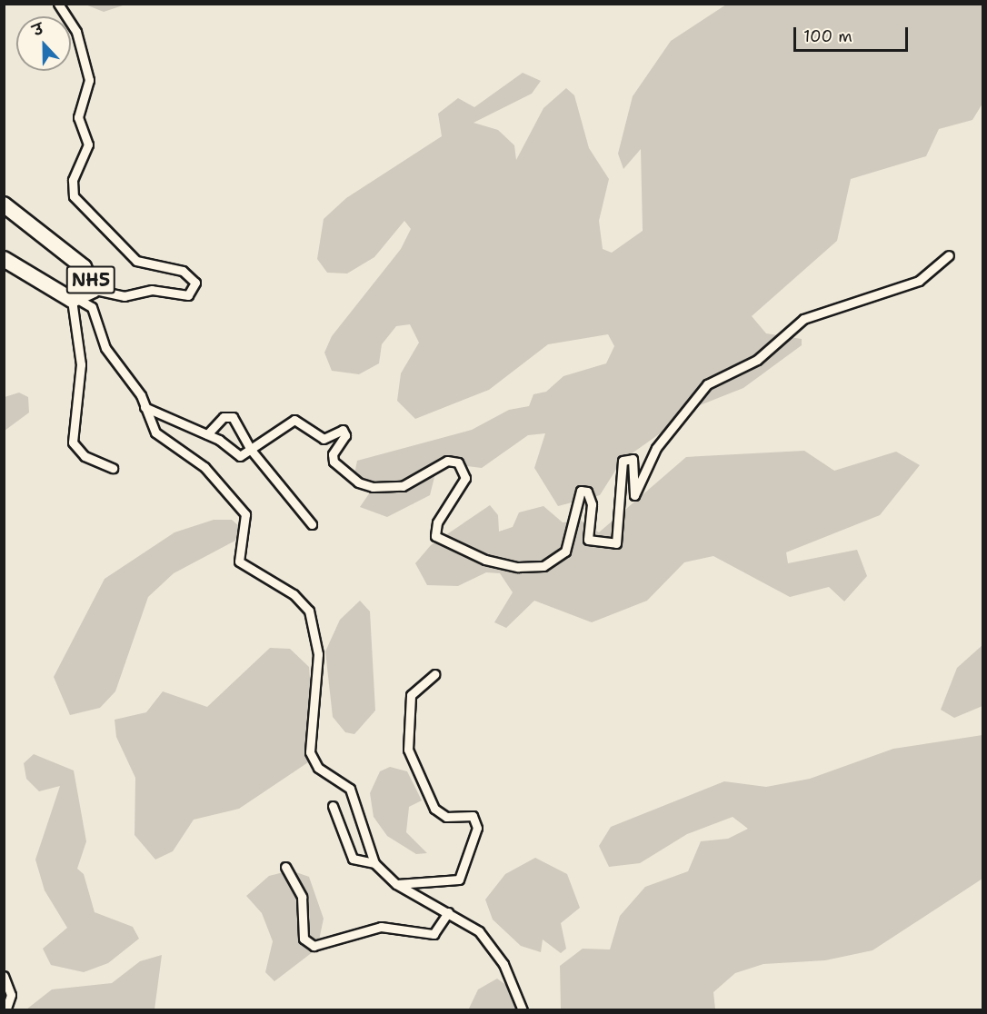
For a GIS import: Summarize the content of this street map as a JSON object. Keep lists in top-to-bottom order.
{
  "streets": {
    "highway": ["NH5"]
  },
  "scale_bar": "100 m",
  "north": "top"
}
